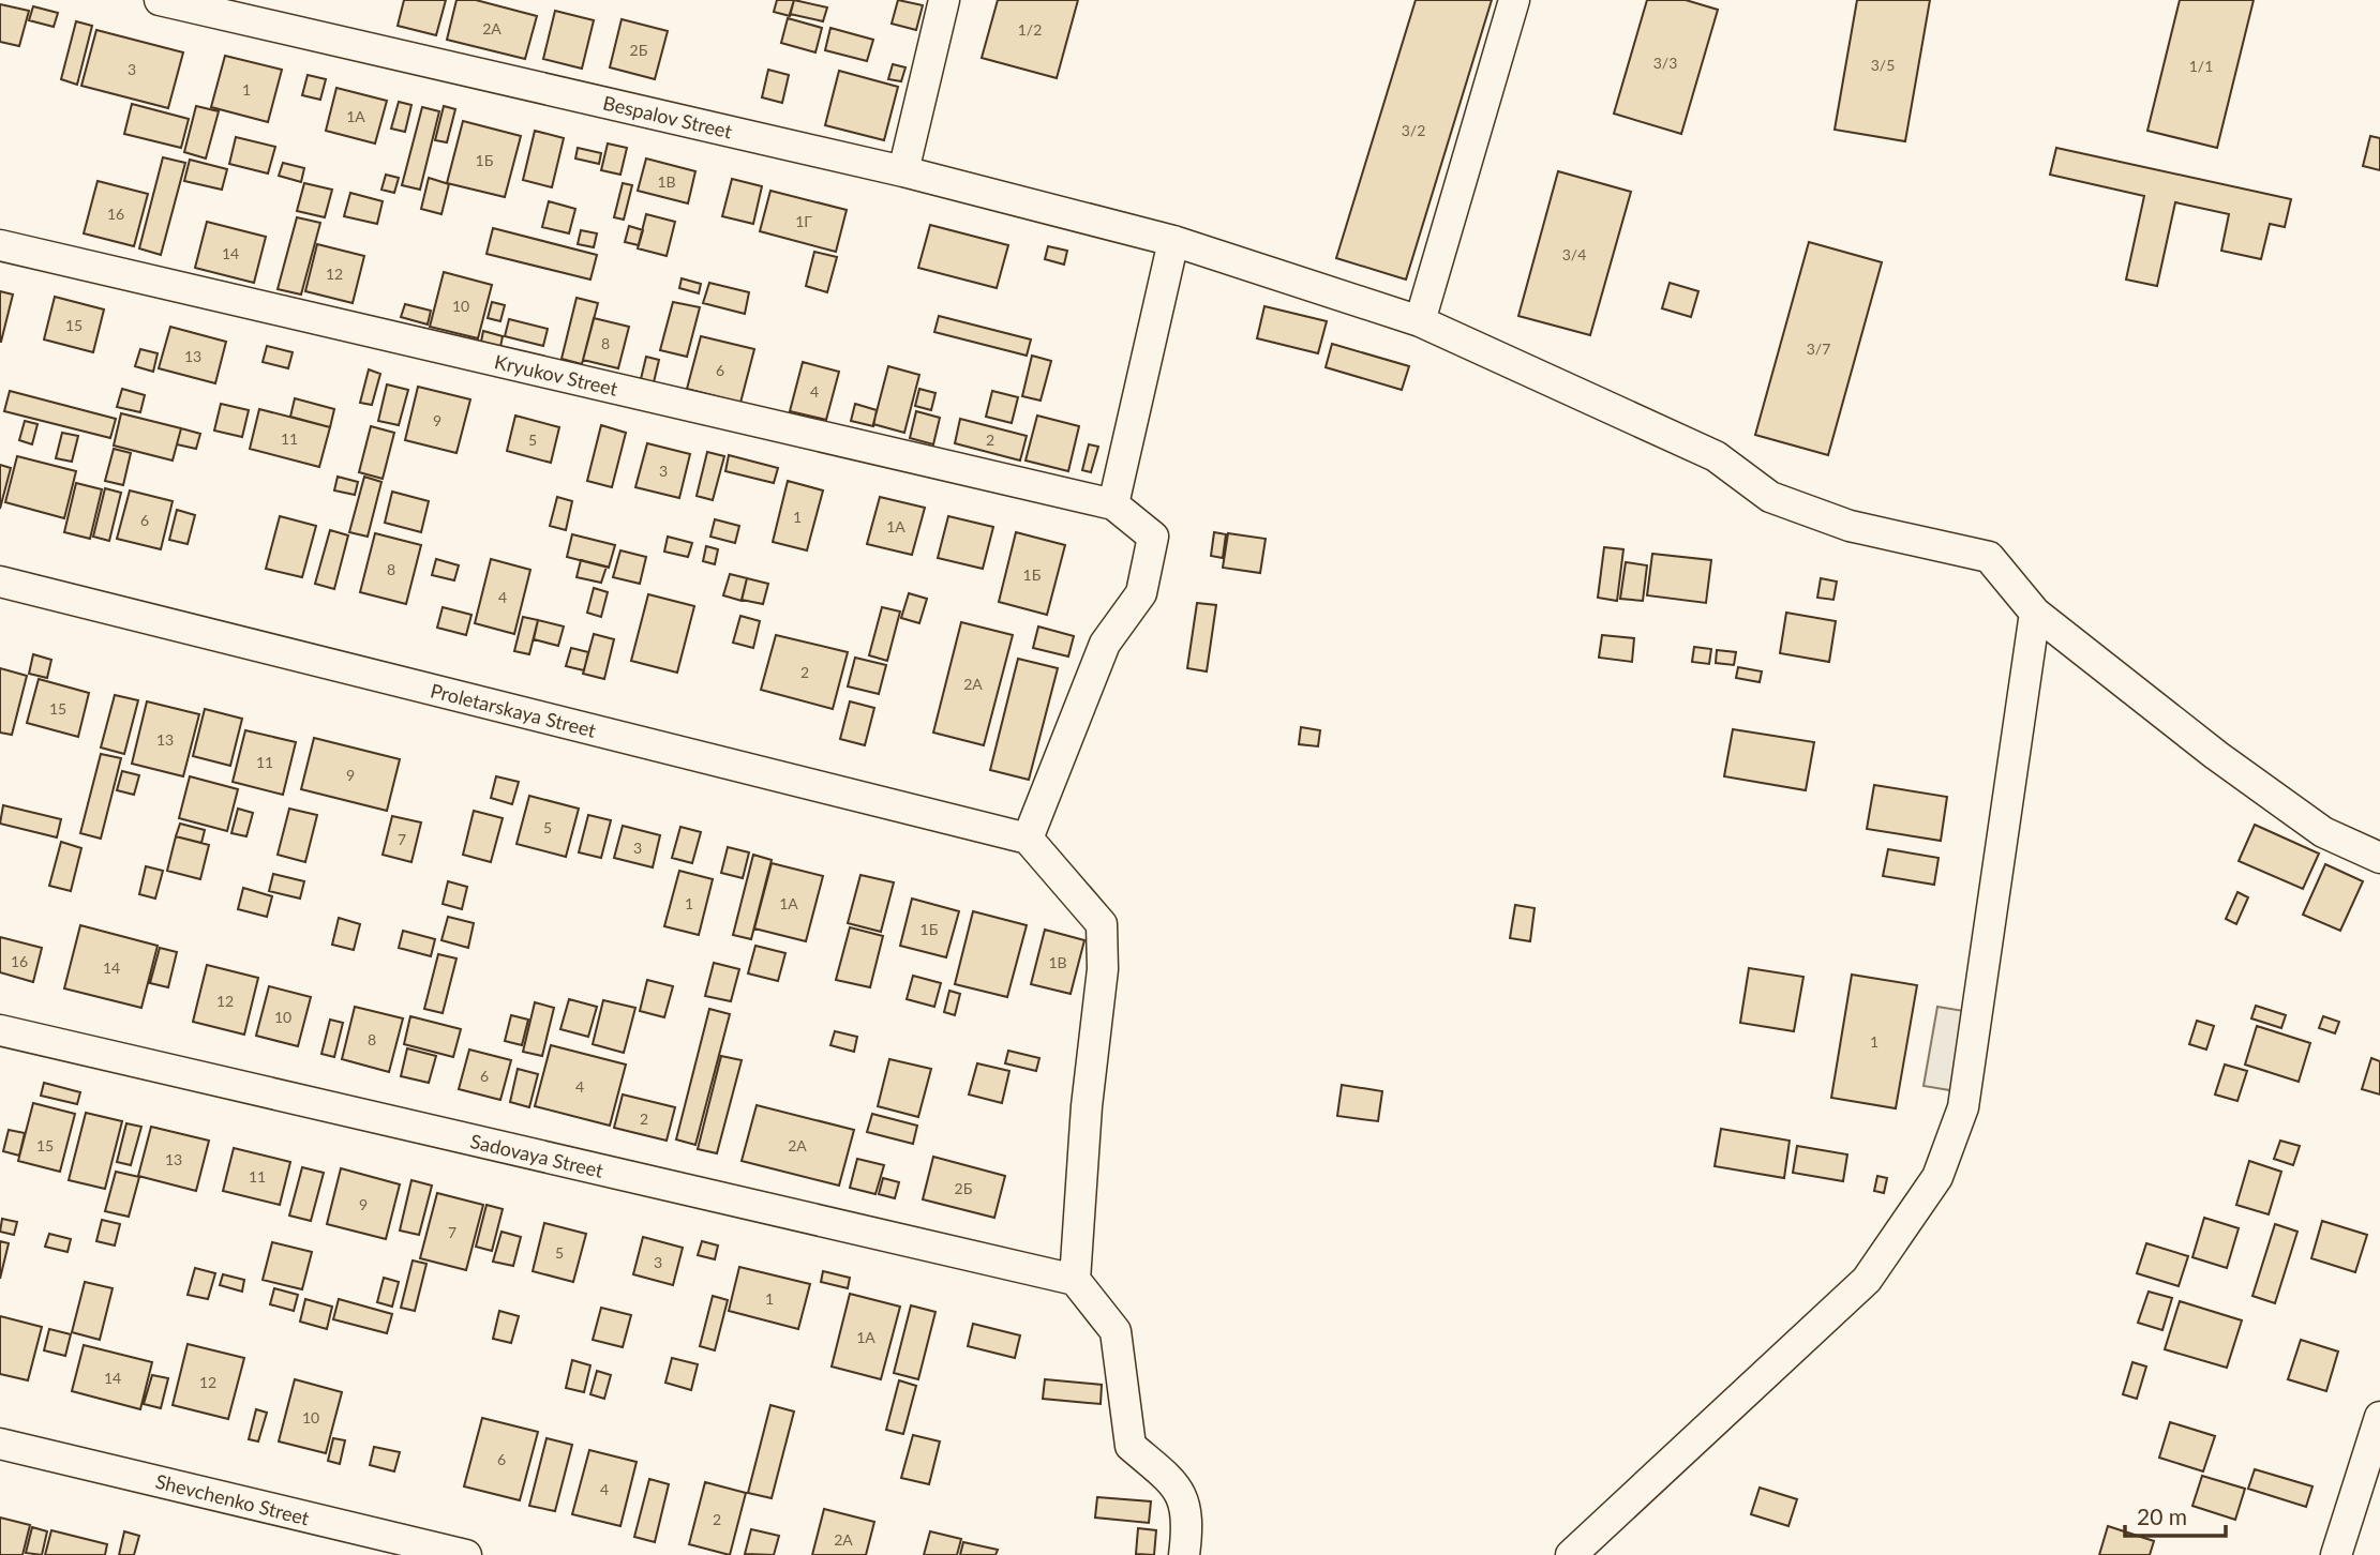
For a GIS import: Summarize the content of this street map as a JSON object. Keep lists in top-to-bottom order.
{
  "streets": {
    "street": [
      "Bespalov Street",
      "Kryukov Street",
      "Proletarskaya Street",
      "Sadovaya Street",
      "Shevchenko Street"
    ]
  },
  "house_numbers": [
    "2А",
    "1/2",
    "2Б",
    "3/3",
    "3/5",
    "1/1",
    "3",
    "1",
    "1А",
    "3/2",
    "1Б",
    "1В",
    "16",
    "1Г",
    "14",
    "3/4",
    "12",
    "10",
    "15",
    "8",
    "3/7",
    "13",
    "6",
    "4",
    "9",
    "11",
    "5",
    "2",
    "3",
    "1",
    "6",
    "1А",
    "8",
    "1Б",
    "4",
    "2",
    "2А",
    "15",
    "13",
    "11",
    "9",
    "5",
    "7",
    "3",
    "1",
    "1А",
    "1Б",
    "16",
    "1В",
    "14",
    "12",
    "10",
    "8",
    "1",
    "6",
    "4",
    "2",
    "15",
    "2А",
    "13",
    "11",
    "2Б",
    "9",
    "7",
    "5",
    "3",
    "1",
    "1А",
    "14",
    "12",
    "10",
    "6",
    "4",
    "2",
    "2А"
  ],
  "scale_bar": "20 m"
}
